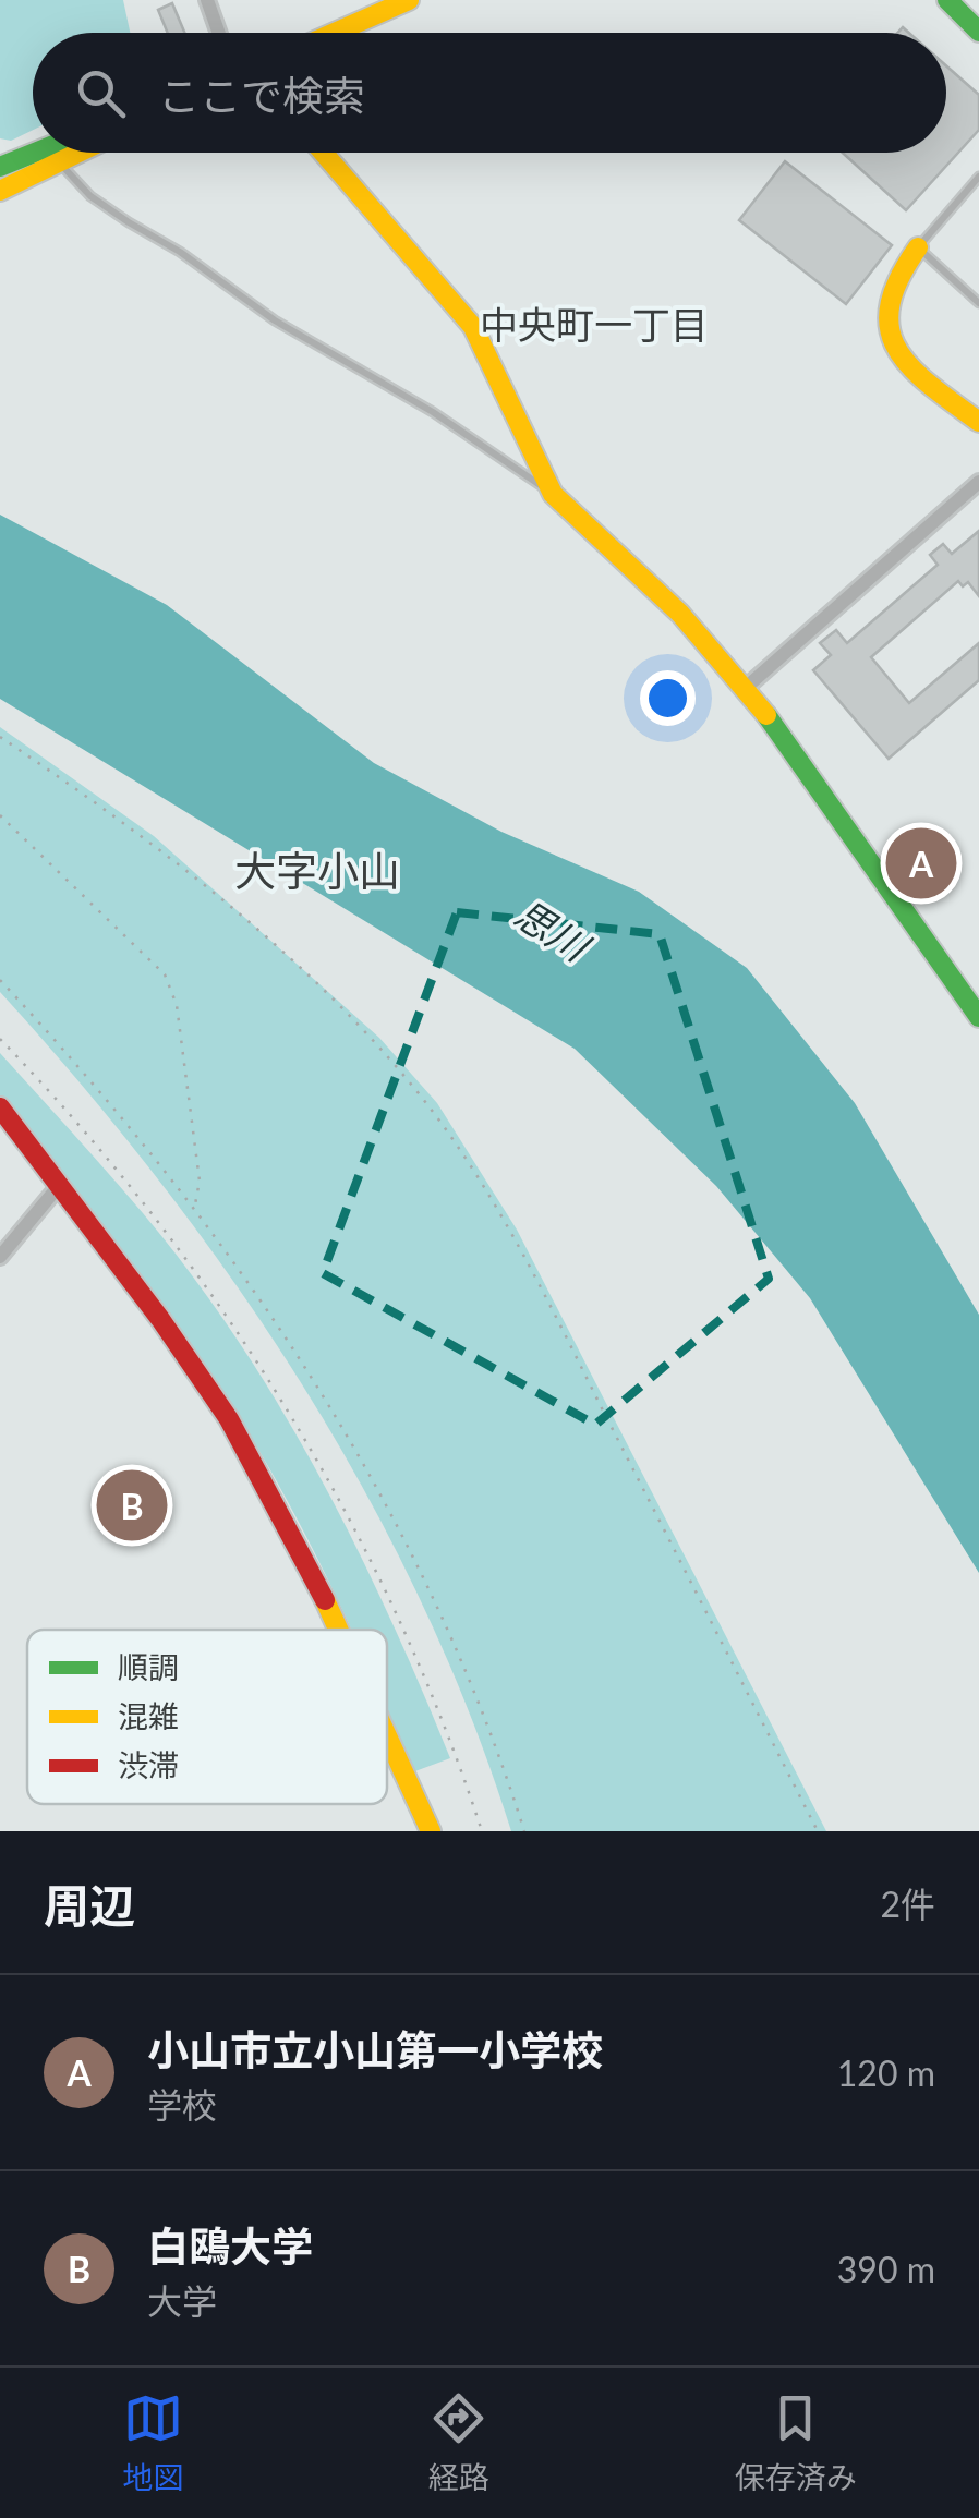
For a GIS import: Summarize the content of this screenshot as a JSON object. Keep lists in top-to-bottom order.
{
  "districts": ["中央町一丁目", "大字小山"],
  "water": ["思川"],
  "legend": ["順調", "混雑", "渋滞"],
  "page": {
    "search": "ここで検索",
    "pins": ["A", "B"],
    "heading": ["周辺", "2件"],
    "list": [
      {
        "mark": "A",
        "name": "小山市立小山第一小学校",
        "note": "学校",
        "value": "120 m"
      },
      {
        "mark": "B",
        "name": "白鴎大学",
        "note": "大学",
        "value": "390 m"
      }
    ],
    "nav": ["地図", "経路", "保存済み"]
  }
}
